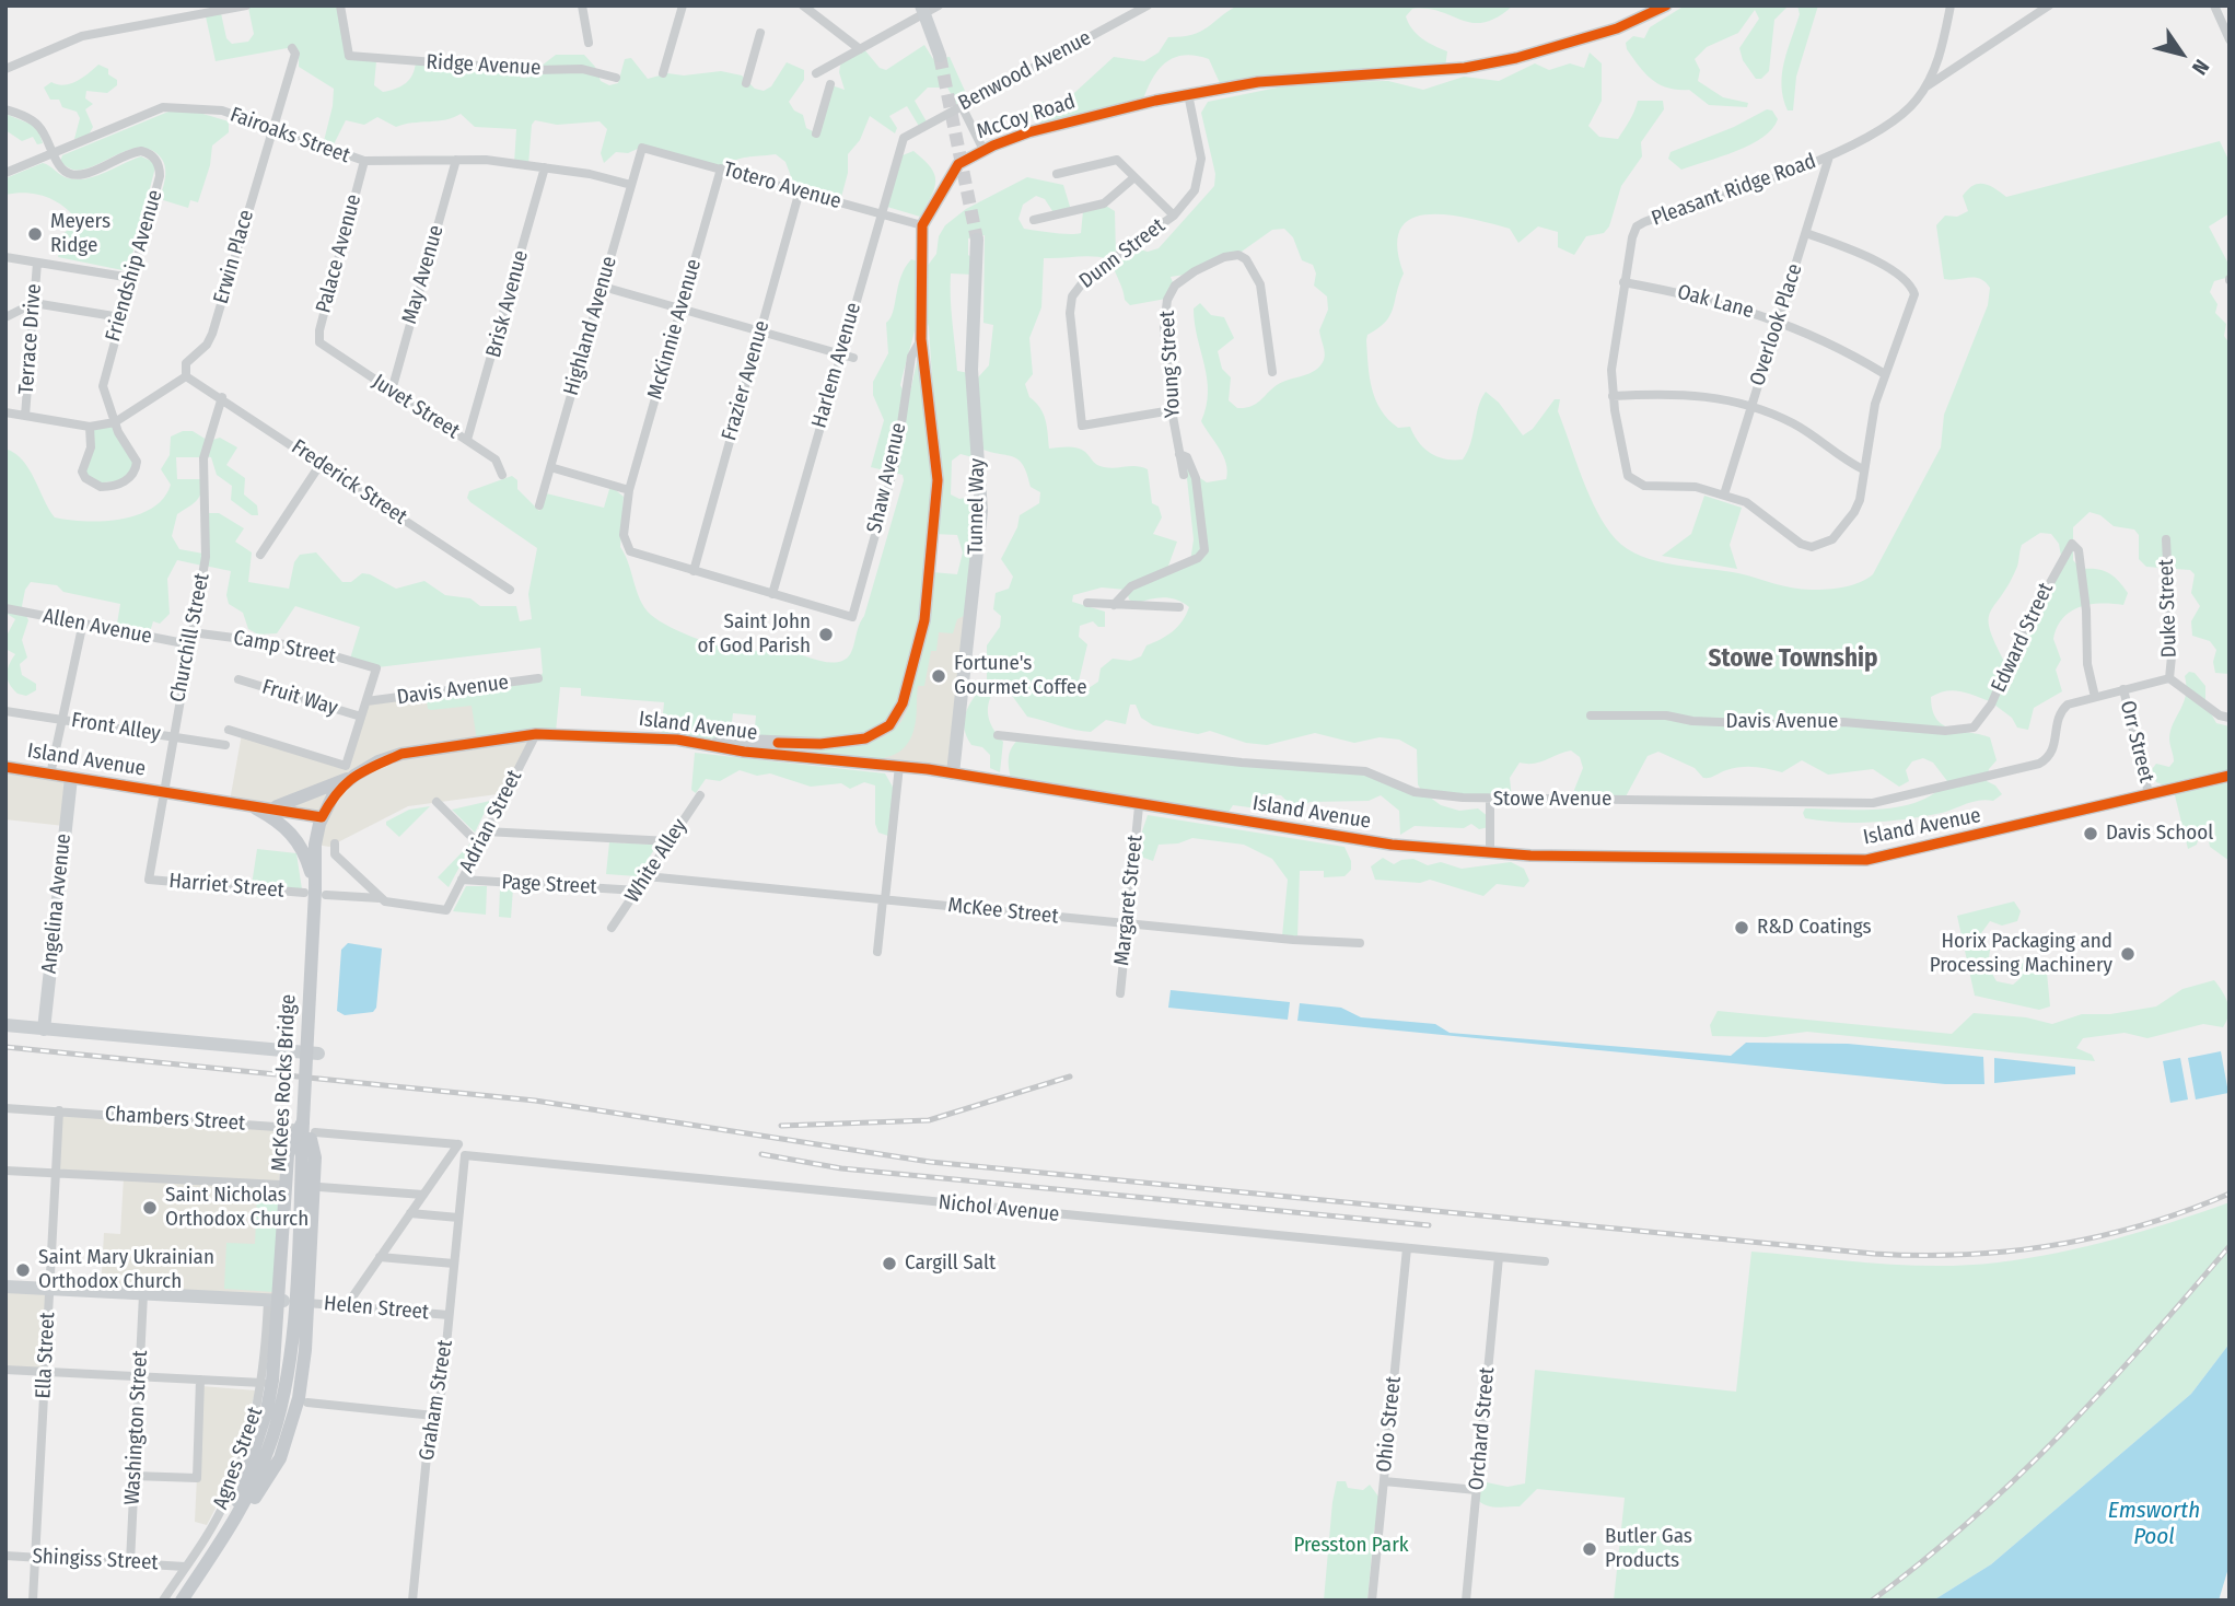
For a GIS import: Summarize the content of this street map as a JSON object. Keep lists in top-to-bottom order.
{
  "streets": {
    "main road": ["Island Avenue", "McKees Rocks Bridge"],
    "street": [
      "Ridge Avenue",
      "Benwood Avenue",
      "McCoy Road",
      "Fairoaks Street",
      "Totero Avenue",
      "Pleasant Ridge Road",
      "Palace Avenue",
      "Dunn Street",
      "Erwin Place",
      "Friendship Avenue",
      "May Avenue",
      "Oak Lane",
      "Brisk Avenue",
      "Overlook Place",
      "Highland Avenue",
      "McKinnie Avenue",
      "Terrace Drive",
      "Young Street",
      "Harlem Avenue",
      "Frazier Avenue",
      "Juvet Street",
      "Shaw Avenue",
      "Frederick Street",
      "Tunnel Way",
      "Duke Street",
      "Allen Avenue",
      "Churchill Street",
      "Edward Street",
      "Camp Street",
      "Davis Avenue",
      "Fruit Way",
      "Front Alley",
      "Orr Street",
      "Stowe Avenue",
      "Adrian Street",
      "White Alley",
      "Page Street",
      "Harriet Street",
      "Margaret Street",
      "Angelina Avenue",
      "McKee Street",
      "Chambers Street",
      "Nichol Avenue",
      "Helen Street",
      "Ella Street",
      "Graham Street",
      "Ohio Street",
      "Washington Street",
      "Orchard Street",
      "Agnes Street",
      "Shingiss Street"
    ]
  },
  "crossings": [
    ["Benwood Avenue", "Harlem Avenue"],
    ["McCoy Road", "Totero Avenue"],
    ["McCoy Road", "Dunn Street"],
    ["McCoy Road", "Shaw Avenue"],
    ["McCoy Road", "Island Avenue"],
    ["Fairoaks Street", "Palace Avenue"],
    ["Fairoaks Street", "Erwin Place"],
    ["Fairoaks Street", "Friendship Avenue"],
    ["Fairoaks Street", "May Avenue"],
    ["Fairoaks Street", "Brisk Avenue"],
    ["Fairoaks Street", "Highland Avenue"],
    ["Totero Avenue", "Highland Avenue"],
    ["Totero Avenue", "McKinnie Avenue"],
    ["Totero Avenue", "Harlem Avenue"],
    ["Totero Avenue", "Frazier Avenue"],
    ["Pleasant Ridge Road", "Oak Lane"],
    ["Pleasant Ridge Road", "Overlook Place"],
    ["Palace Avenue", "Juvet Street"],
    ["Dunn Street", "Young Street"],
    ["Erwin Place", "Frederick Street"],
    ["May Avenue", "Juvet Street"],
    ["Oak Lane", "Overlook Place"],
    ["Brisk Avenue", "Juvet Street"],
    ["McKinnie Avenue", "Frazier Avenue"],
    ["Harlem Avenue", "Shaw Avenue"],
    ["Frederick Street", "Churchill Street"],
    ["Tunnel Way", "Island Avenue"],
    ["Allen Avenue", "Churchill Street"],
    ["Churchill Street", "Camp Street"],
    ["Churchill Street", "Island Avenue"],
    ["Churchill Street", "Front Alley"],
    ["Churchill Street", "Harriet Street"],
    ["Edward Street", "Davis Avenue"],
    ["Edward Street", "Stowe Avenue"],
    ["Camp Street", "Davis Avenue"],
    ["Island Avenue", "Orr Street"],
    ["Island Avenue", "Adrian Street"],
    ["Island Avenue", "Margaret Street"],
    ["Island Avenue", "Angelina Avenue"],
    ["Island Avenue", "McKees Rocks Bridge"],
    ["Adrian Street", "Page Street"],
    ["Adrian Street", "Harriet Street"],
    ["White Alley", "Page Street"],
    ["White Alley", "McKee Street"],
    ["Harriet Street", "McKees Rocks Bridge"],
    ["Margaret Street", "McKee Street"],
    ["McKees Rocks Bridge", "Chambers Street"],
    ["Chambers Street", "Ella Street"],
    ["Nichol Avenue", "Graham Street"],
    ["Nichol Avenue", "Ohio Street"],
    ["Nichol Avenue", "Orchard Street"],
    ["Helen Street", "Graham Street"],
    ["Ella Street", "Shingiss Street"],
    ["Washington Street", "Shingiss Street"],
    ["Agnes Street", "Shingiss Street"]
  ],
  "districts": ["Stowe Township"],
  "water": ["Emsworth Pool"],
  "parks": ["Presston Park"],
  "places": [
    "Meyers Ridge",
    "Saint John of God Parish",
    "Fortune's Gourmet Coffee",
    "Davis School",
    "R&D Coatings",
    "Horix Packaging and Processing Machinery",
    "Saint Nicholas Orthodox Church",
    "Cargill Salt",
    "Saint Mary Ukrainian Orthodox Church",
    "Butler Gas Products"
  ],
  "north": "bottom right"
}
